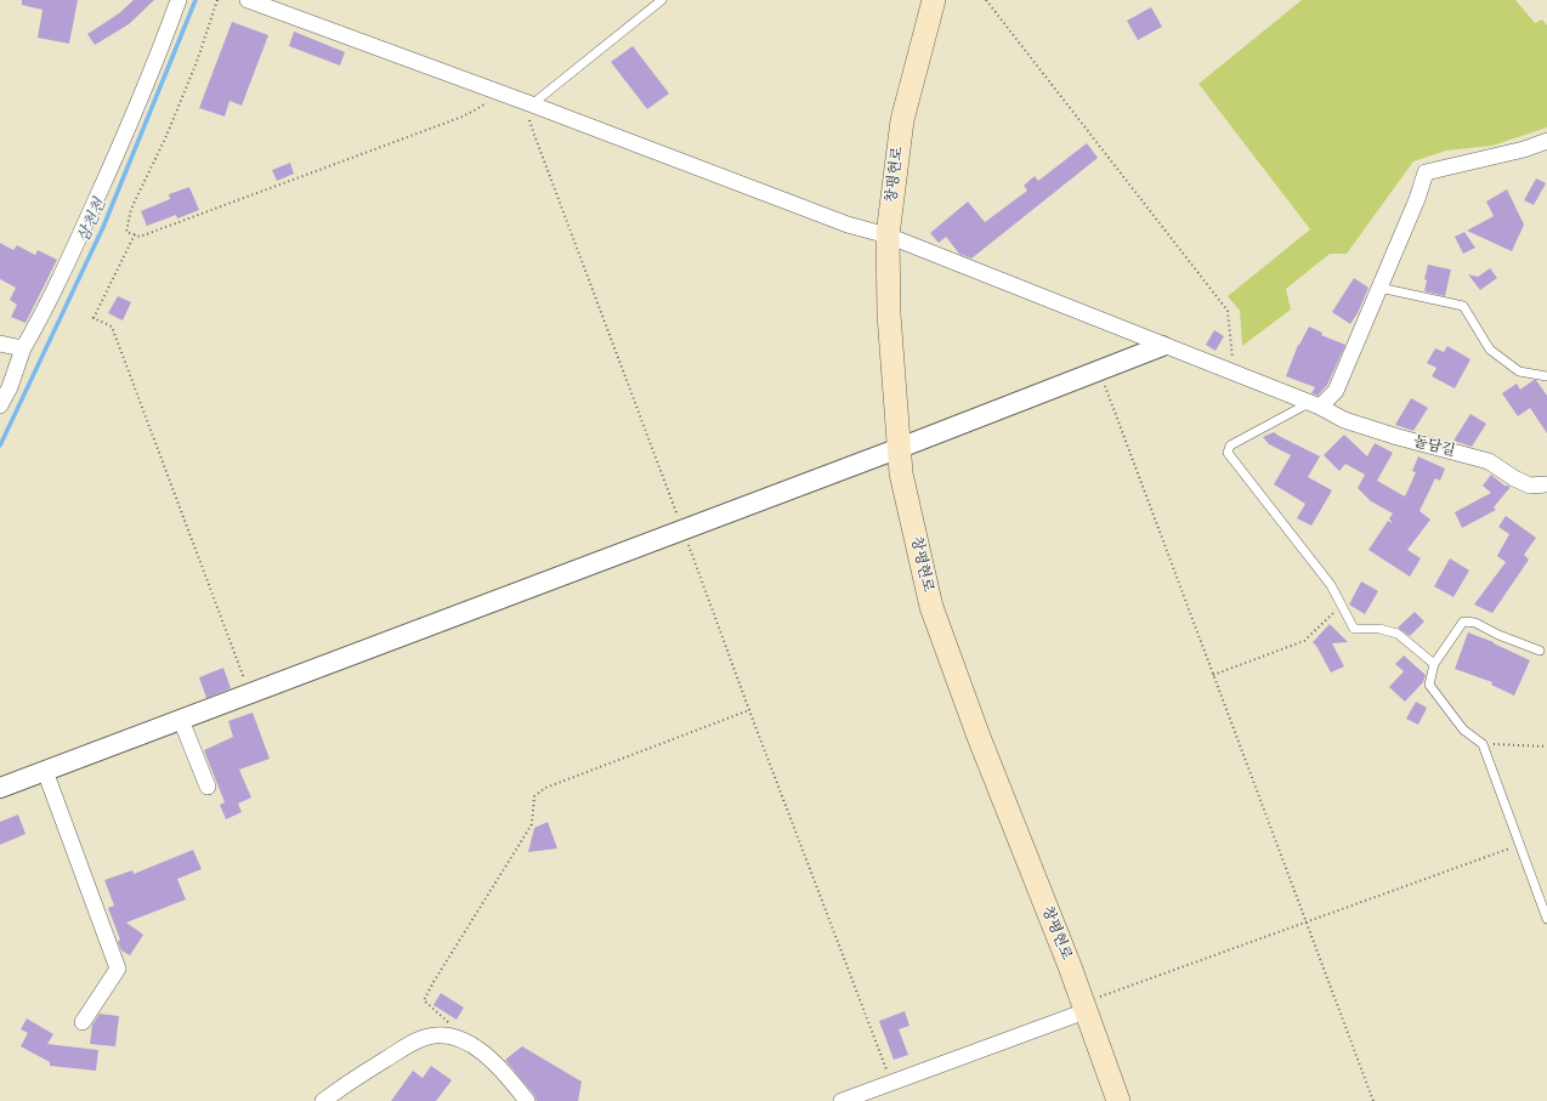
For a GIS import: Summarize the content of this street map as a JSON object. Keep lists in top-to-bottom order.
{
  "streets": {
    "main road": ["창평현로"],
    "street": ["돌담길"]
  },
  "crossings": [
    ["창평현로", "돌담길"]
  ],
  "water": ["삼천천"]
}
